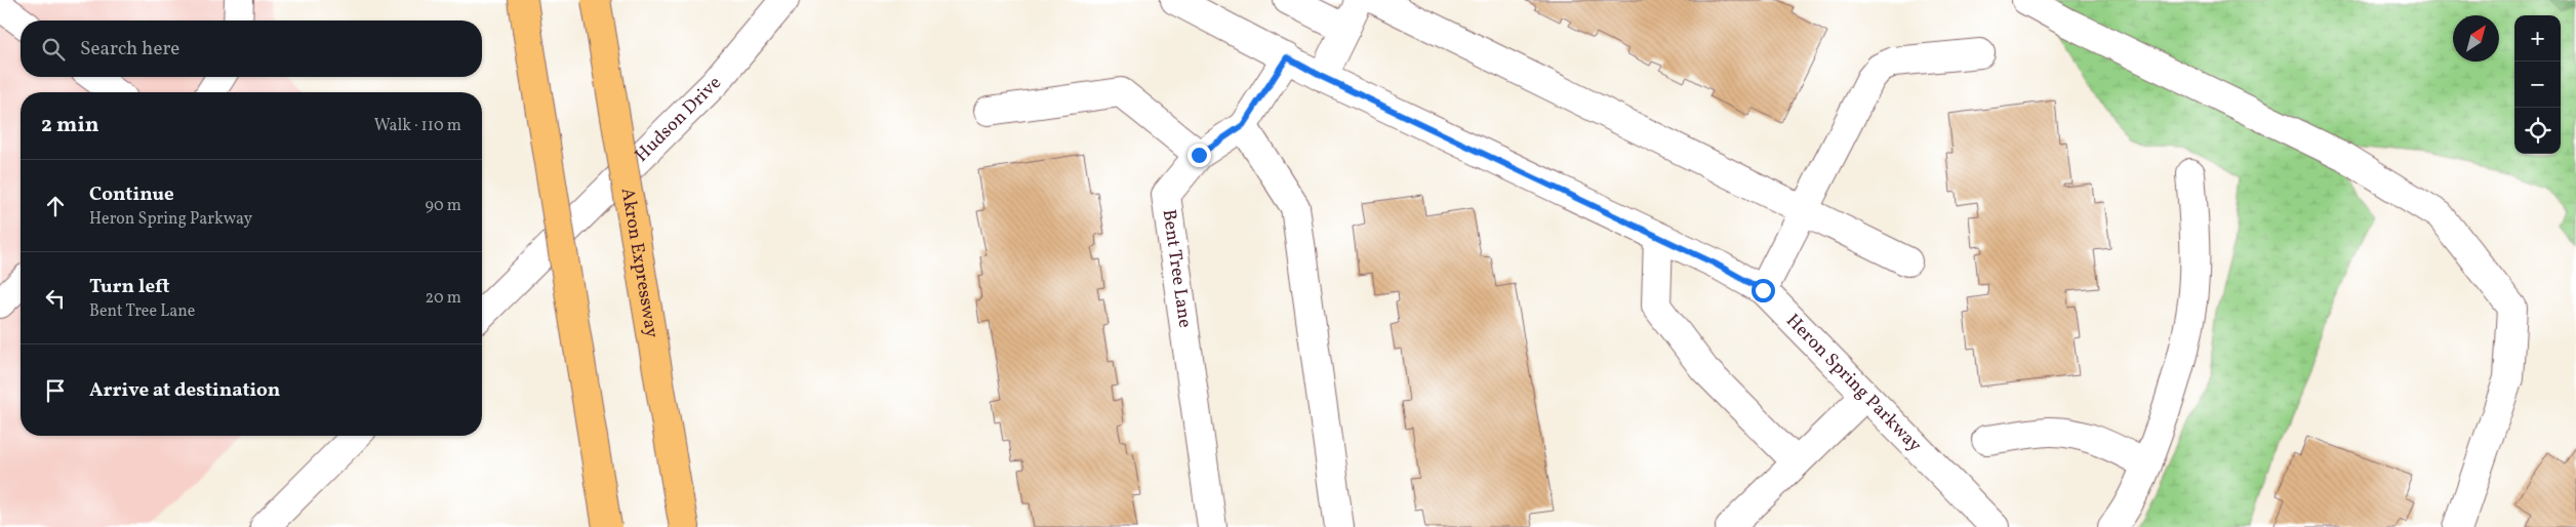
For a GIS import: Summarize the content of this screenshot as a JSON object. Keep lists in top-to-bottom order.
{
  "streets": {
    "highway": ["Akron Expressway"],
    "street": ["Hudson Drive", "Bent Tree Lane", "Heron Spring Parkway"]
  },
  "crossings": [
    ["Bent Tree Lane", "Heron Spring Parkway"]
  ],
  "north": "top right",
  "page": {
    "map_buttons": ["+", "−"],
    "search": "Search here",
    "heading": ["2 min", "Walk · 110 m"],
    "list": [
      ["Continue", "Heron Spring Parkway", "90 m"],
      ["Turn left", "Bent Tree Lane", "20 m"],
      "Arrive at destination"
    ]
  }
}
